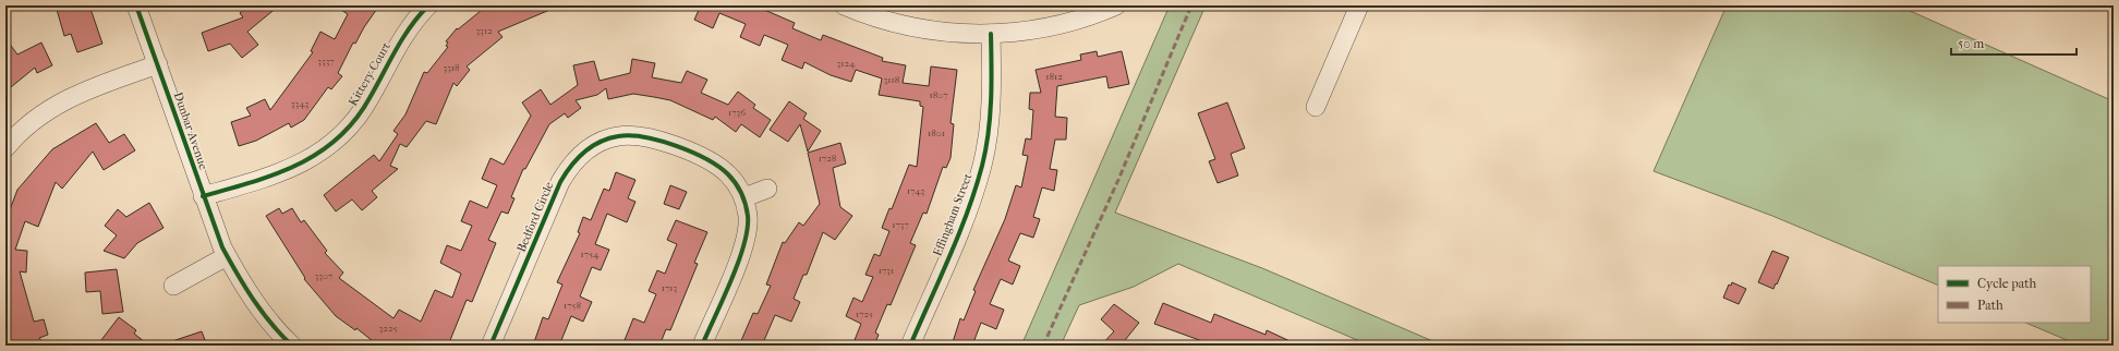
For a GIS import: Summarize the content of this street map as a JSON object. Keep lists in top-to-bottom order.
{
  "streets": {
    "street": [
      "Kittery Court",
      "Dunbar Avenue",
      "Effingham Street",
      "Bedford Circle"
    ]
  },
  "crossings": [
    ["Kittery Court", "Dunbar Avenue"]
  ],
  "house_numbers": [
    "3312",
    "3337",
    "3124",
    "3318",
    "1812",
    "3118",
    "1807",
    "3343",
    "1736",
    "1801",
    "1728",
    "1743",
    "1737",
    "1754",
    "1731",
    "3307",
    "1713",
    "1758",
    "1725",
    "3225"
  ],
  "legend": ["Cycle path", "Path"],
  "scale_bar": "50 m"
}
